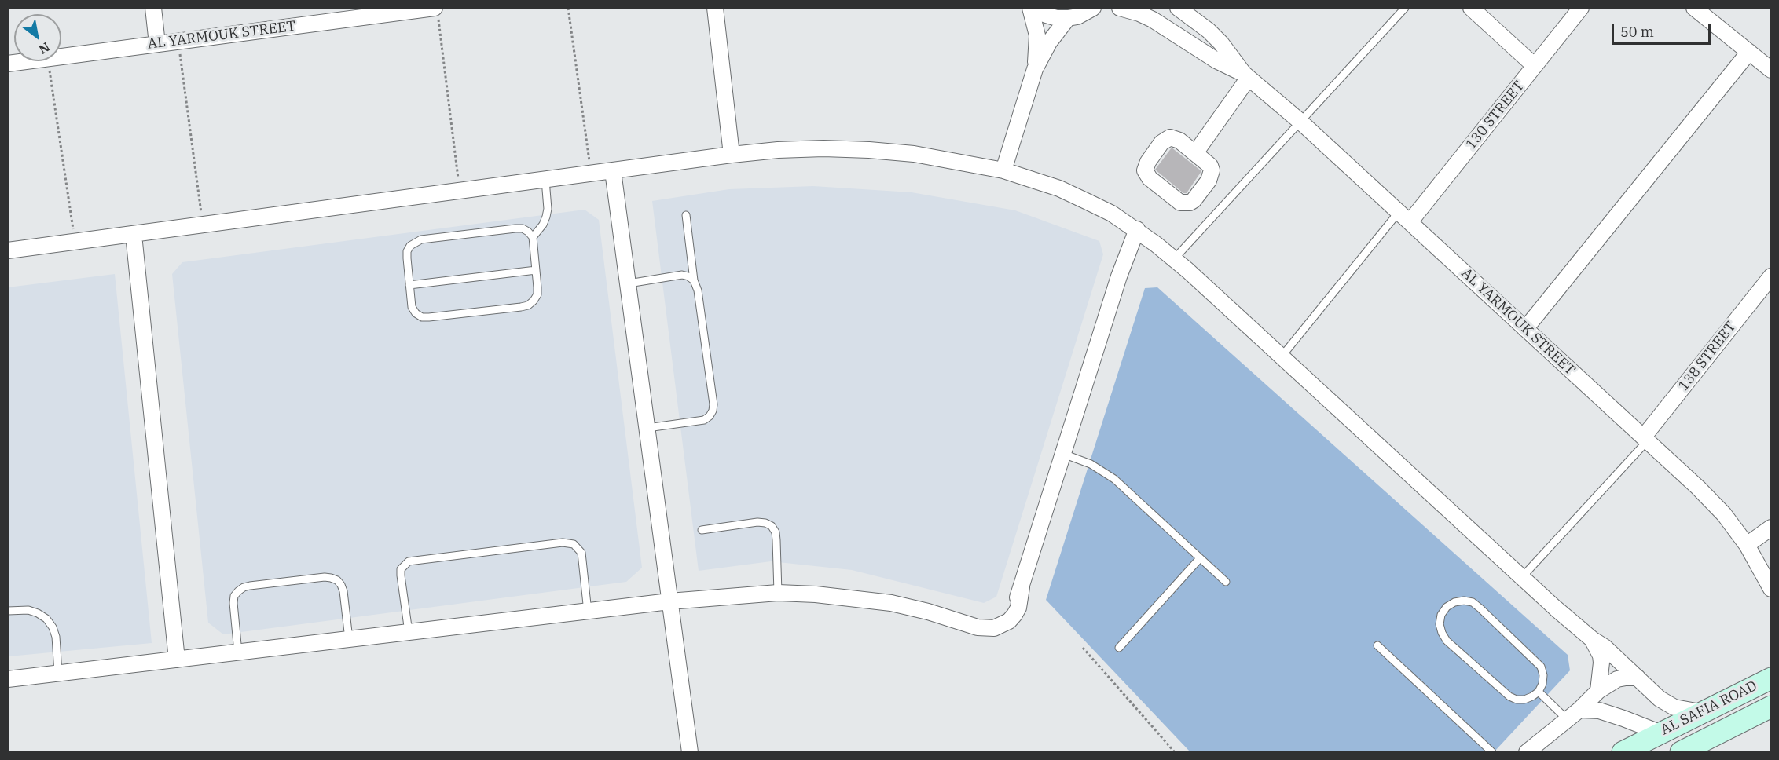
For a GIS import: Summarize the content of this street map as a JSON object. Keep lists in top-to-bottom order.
{
  "streets": {
    "main road": ["AL SAFIA ROAD"],
    "street": ["AL YARMOUK STREET", "130 STREET", "138 STREET"]
  },
  "crossings": [
    ["AL YARMOUK STREET", "130 STREET"],
    ["AL YARMOUK STREET", "138 STREET"]
  ],
  "scale_bar": "50 m",
  "north": "bottom right"
}
